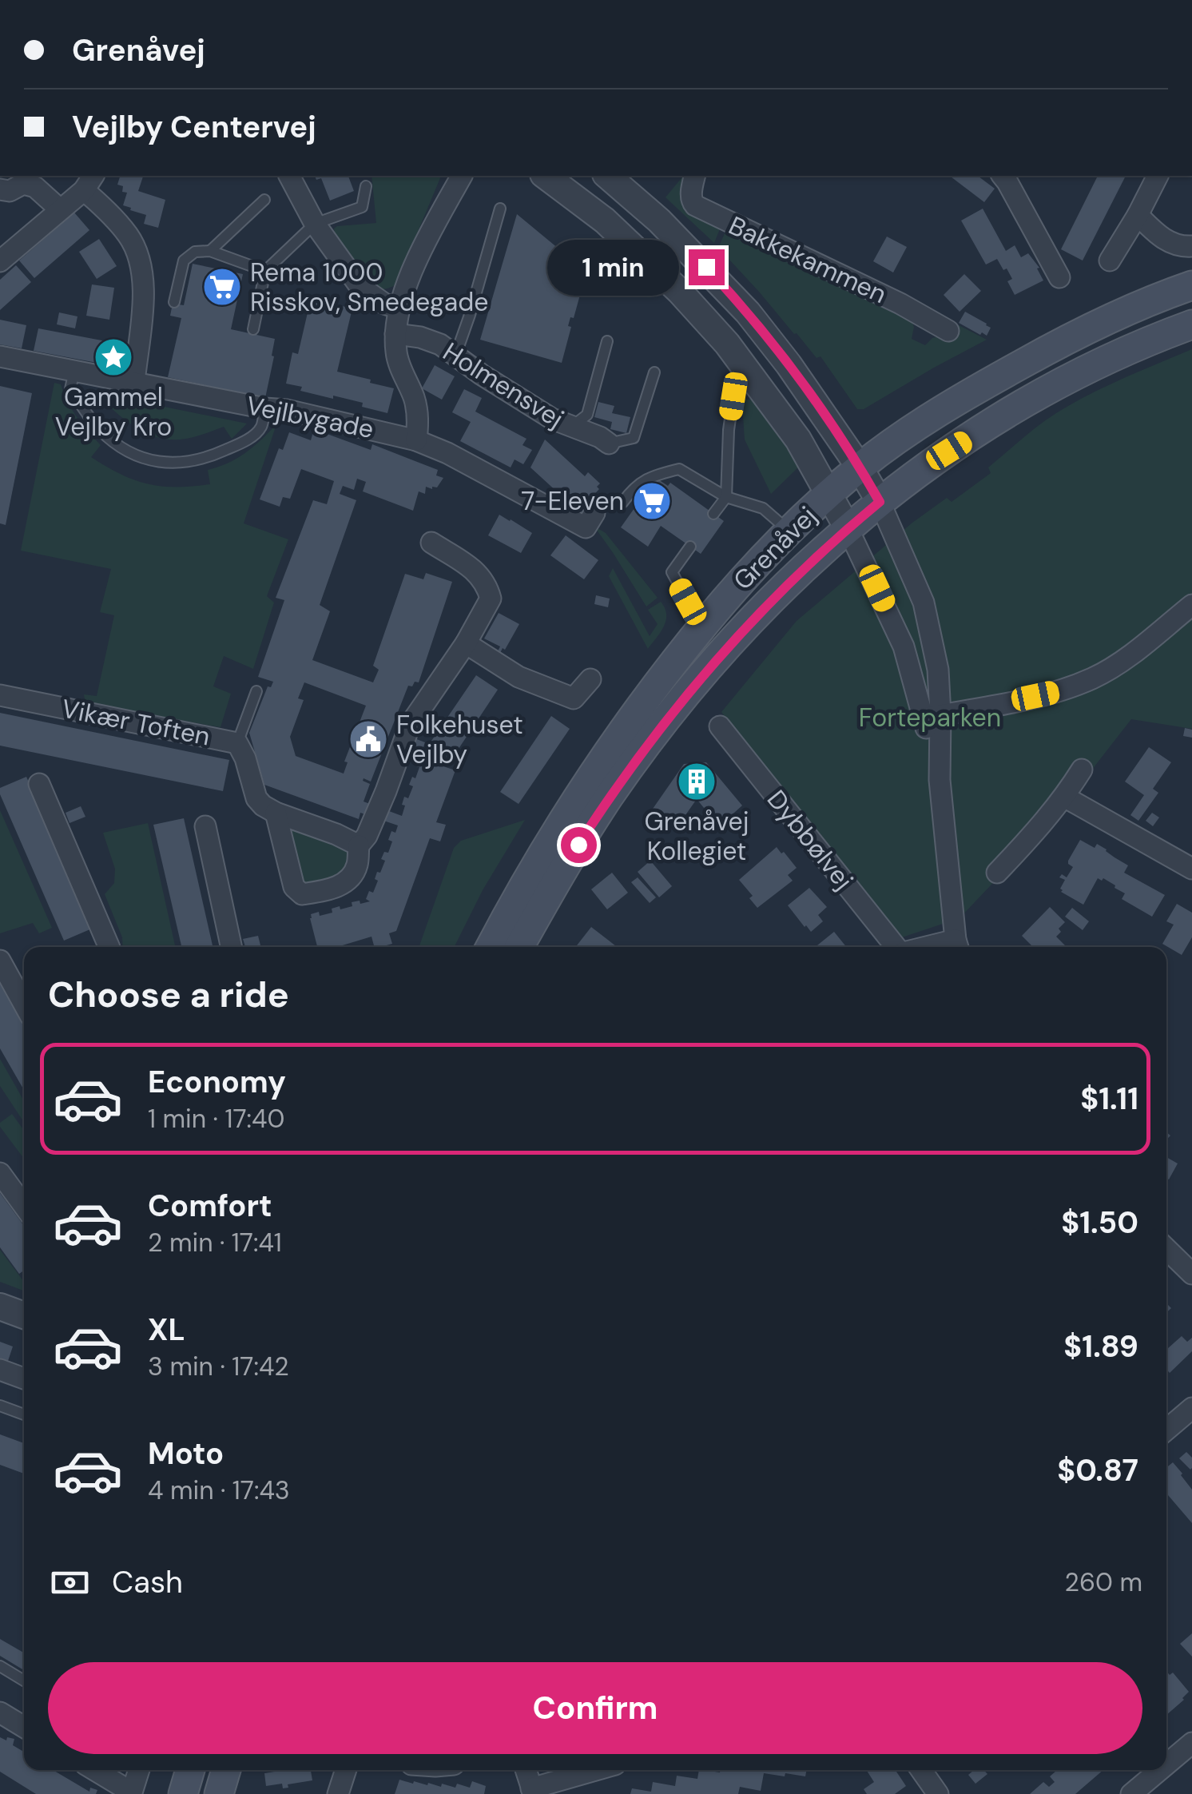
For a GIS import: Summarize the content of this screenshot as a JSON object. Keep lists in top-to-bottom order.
{
  "streets": {
    "main road": ["Grenåvej"],
    "street": [
      "Bakkekammen",
      "Holmensvej",
      "Vejlbygade",
      "Vikær Toften",
      "Dybbølvej"
    ]
  },
  "parks": ["Forteparken"],
  "places": {
    "supermarket": ["Rema 1000 Risskov, Smedegade", "7-Eleven"],
    "place": ["Gammel Vejlby Kro"],
    "public building": ["Folkehuset Vejlby"],
    "building": ["Grenåvej Kollegiet"]
  },
  "page": {
    "banner": ["Grenåvej", "Vejlby Centervej"],
    "bubble": "1 min",
    "heading": "Choose a ride",
    "list": [
      {
        "name": "Economy",
        "note": "1 min · 17:40",
        "value": "$1.11"
      },
      {
        "name": "Comfort",
        "note": "2 min · 17:41",
        "value": "$1.50"
      },
      {
        "name": "XL",
        "note": "3 min · 17:42",
        "value": "$1.89"
      },
      {
        "name": "Moto",
        "note": "4 min · 17:43",
        "value": "$0.87"
      }
    ],
    "pay": ["Cash", "260 m"],
    "buttons": "Confirm"
  }
}
